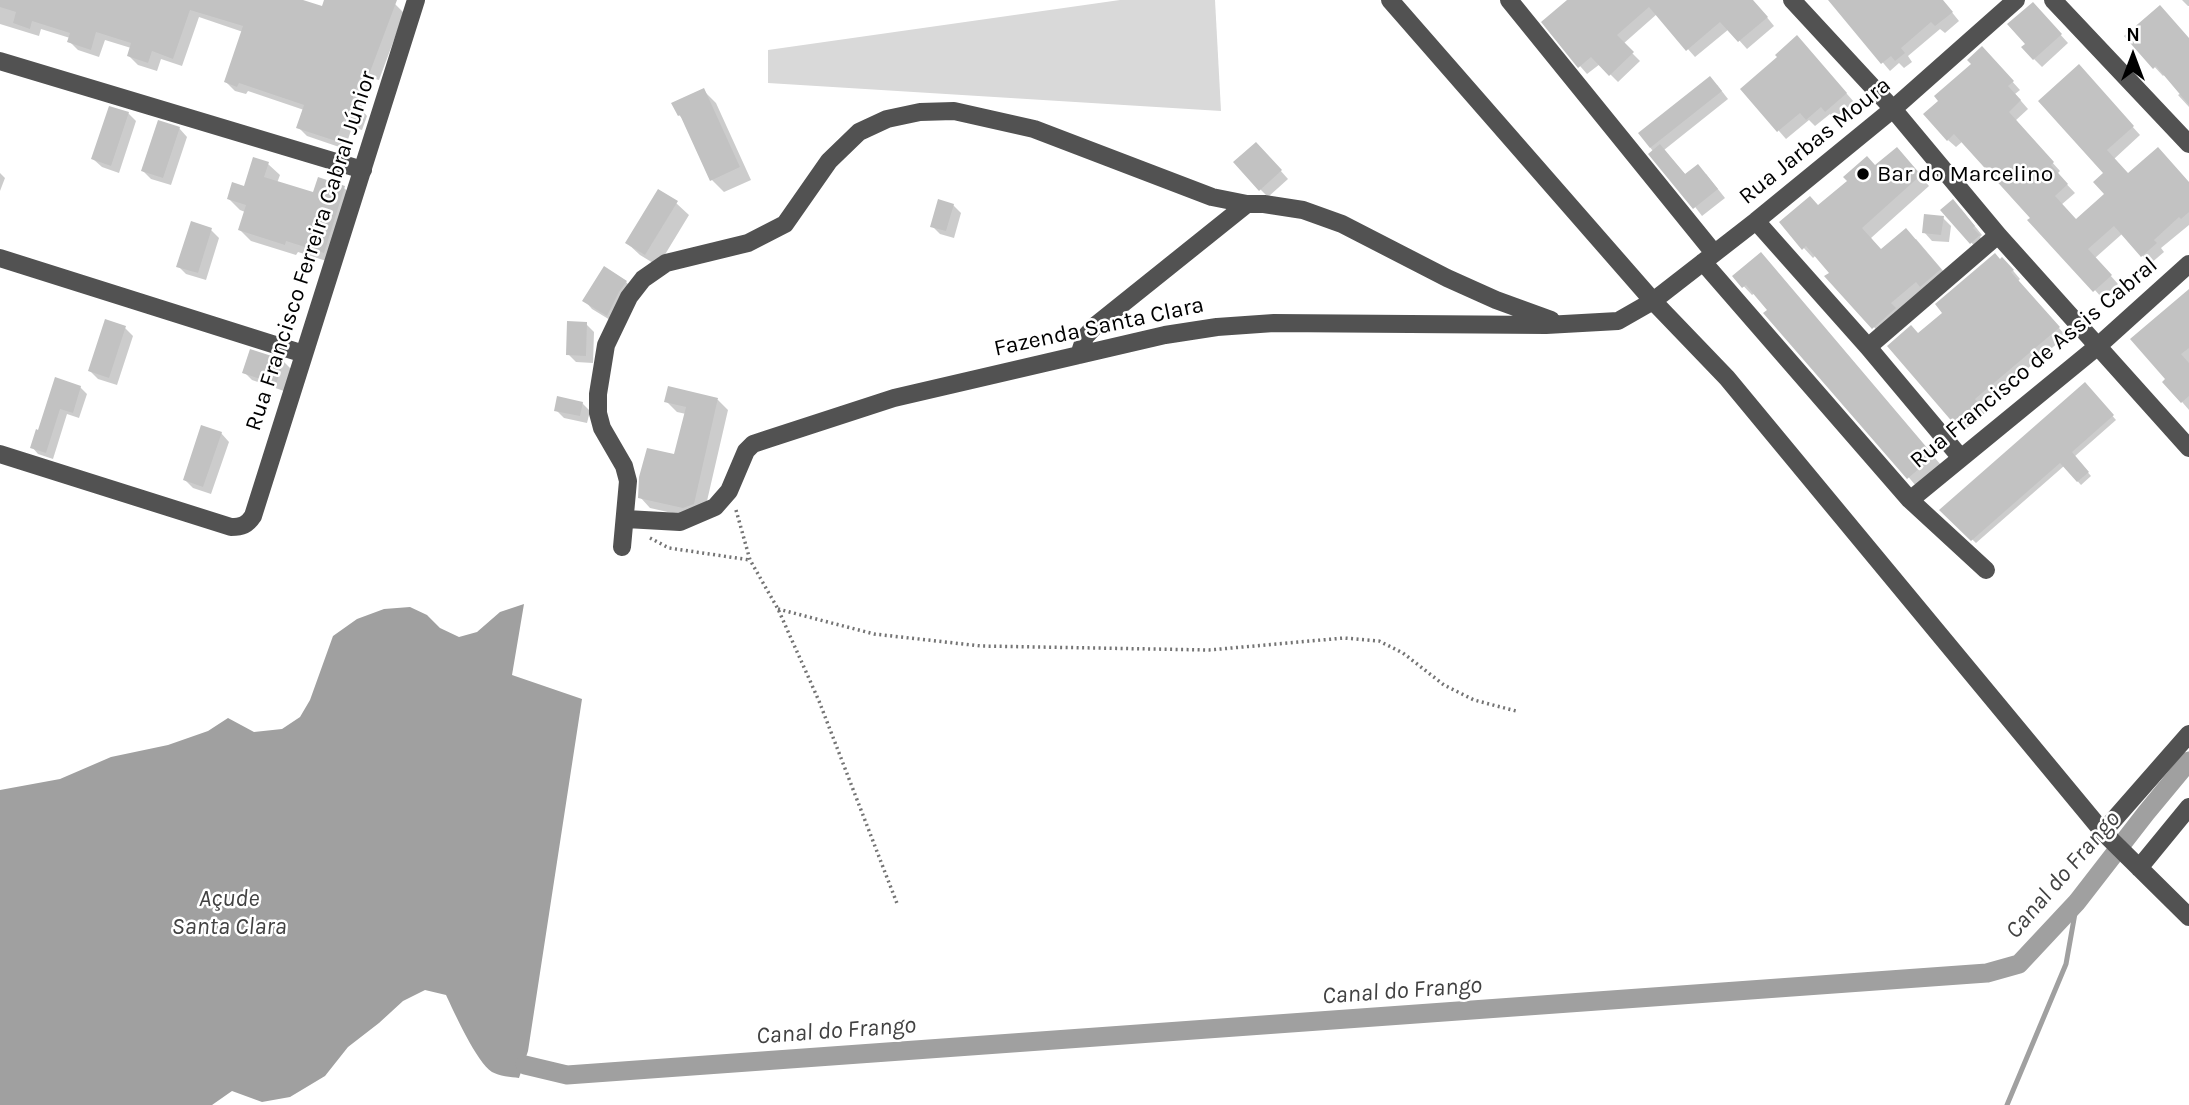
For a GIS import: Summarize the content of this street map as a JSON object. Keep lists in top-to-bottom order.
{
  "streets": {
    "street": [
      "Rua Jarbas Moura",
      "Rua Francisco Ferreira Cabral Júnior",
      "Fazenda Santa Clara",
      "Rua Francisco de Assis Cabral"
    ]
  },
  "crossings": [
    ["Rua Jarbas Moura", "Fazenda Santa Clara"]
  ],
  "water": ["Canal do Frango", "Açude Santa Clara"],
  "places": ["Bar do Marcelino"],
  "north": "top"
}
